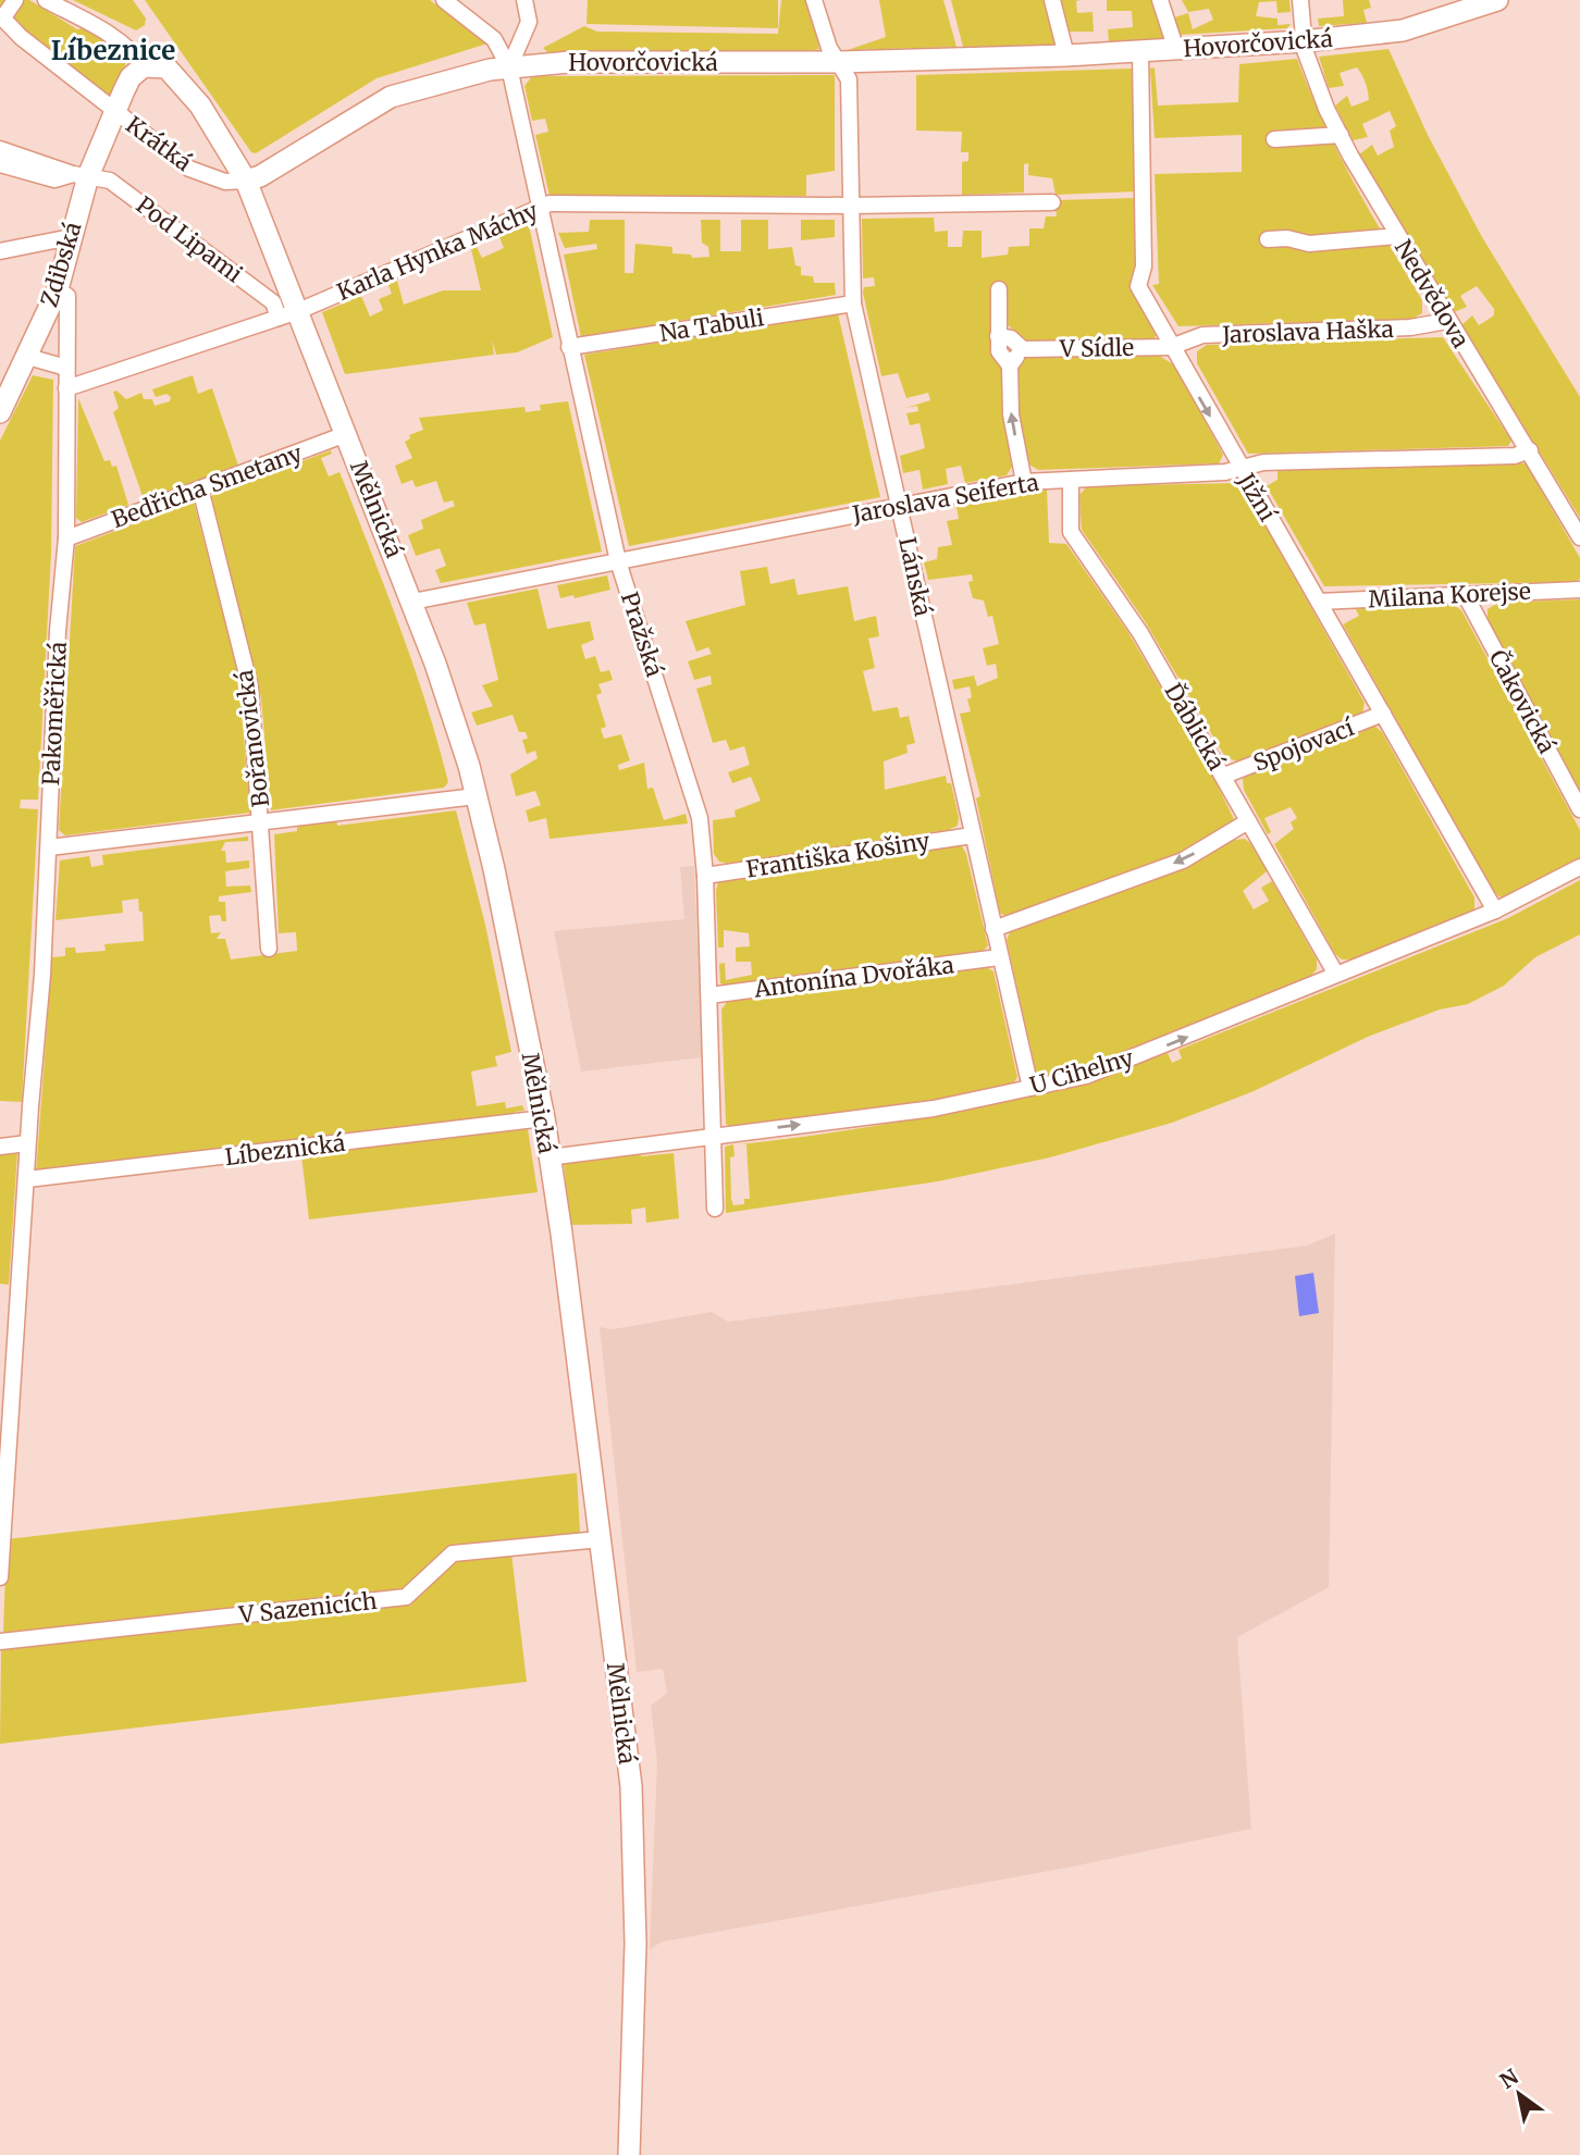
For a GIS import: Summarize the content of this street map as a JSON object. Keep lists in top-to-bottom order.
{
  "streets": {
    "main road": ["Hovorčovická", "Zdibská", "Mělnická"],
    "street": [
      "Krátká",
      "Pod Lipami",
      "Karla Hynka Máchy",
      "Nedvědova",
      "Na Tabuli",
      "Jaroslava Haška",
      "V Sídle",
      "Bedřicha Smetany",
      "Jižní",
      "Jaroslava Seiferta",
      "Lánská",
      "Milana Korejse",
      "Pražská",
      "Čakovická",
      "Pakoměřická",
      "Ďáblická",
      "Bořanovická",
      "Spojovací",
      "Františka Košiny",
      "Antonína Dvořáka",
      "U Cihelny",
      "Líbeznická",
      "V Sazenicích"
    ]
  },
  "crossings": [
    ["Hovorčovická", "Krátká"],
    ["Hovorčovická", "Nedvědova"],
    ["Hovorčovická", "Jižní"],
    ["Hovorčovická", "Mělnická"],
    ["Hovorčovická", "Lánská"],
    ["Hovorčovická", "Pražská"],
    ["Krátká", "Zdibská"],
    ["Krátká", "Mělnická"],
    ["Pod Lipami", "Karla Hynka Máchy"],
    ["Pod Lipami", "Zdibská"],
    ["Pod Lipami", "Mělnická"],
    ["Karla Hynka Máchy", "Mělnická"],
    ["Karla Hynka Máchy", "Lánská"],
    ["Karla Hynka Máchy", "Pražská"],
    ["Karla Hynka Máchy", "Pakoměřická"],
    ["Zdibská", "Mělnická"],
    ["Zdibská", "Pakoměřická"],
    ["Nedvědova", "Jaroslava Haška"],
    ["Nedvědova", "Jaroslava Seiferta"],
    ["Na Tabuli", "Lánská"],
    ["Na Tabuli", "Pražská"],
    ["Jaroslava Haška", "V Sídle"],
    ["Jaroslava Haška", "Jižní"],
    ["V Sídle", "Jižní"],
    ["Bedřicha Smetany", "Mělnická"],
    ["Bedřicha Smetany", "Pakoměřická"],
    ["Bedřicha Smetany", "Bořanovická"],
    ["Jižní", "Jaroslava Seiferta"],
    ["Jižní", "Milana Korejse"],
    ["Jižní", "Spojovací"],
    ["Jižní", "U Cihelny"],
    ["Jaroslava Seiferta", "Mělnická"],
    ["Jaroslava Seiferta", "Lánská"],
    ["Jaroslava Seiferta", "Pražská"],
    ["Jaroslava Seiferta", "Ďáblická"],
    ["Mělnická", "U Cihelny"],
    ["Mělnická", "Líbeznická"],
    ["Mělnická", "V Sazenicích"],
    ["Lánská", "Františka Košiny"],
    ["Lánská", "Antonína Dvořáka"],
    ["Lánská", "U Cihelny"],
    ["Milana Korejse", "Čakovická"],
    ["Pražská", "Františka Košiny"],
    ["Pražská", "Antonína Dvořáka"],
    ["Pražská", "U Cihelny"],
    ["Pakoměřická", "Líbeznická"],
    ["Ďáblická", "Spojovací"],
    ["Ďáblická", "U Cihelny"]
  ],
  "one_way": ["U Cihelny"],
  "districts": ["Líbeznice"],
  "north": "top left"
}
